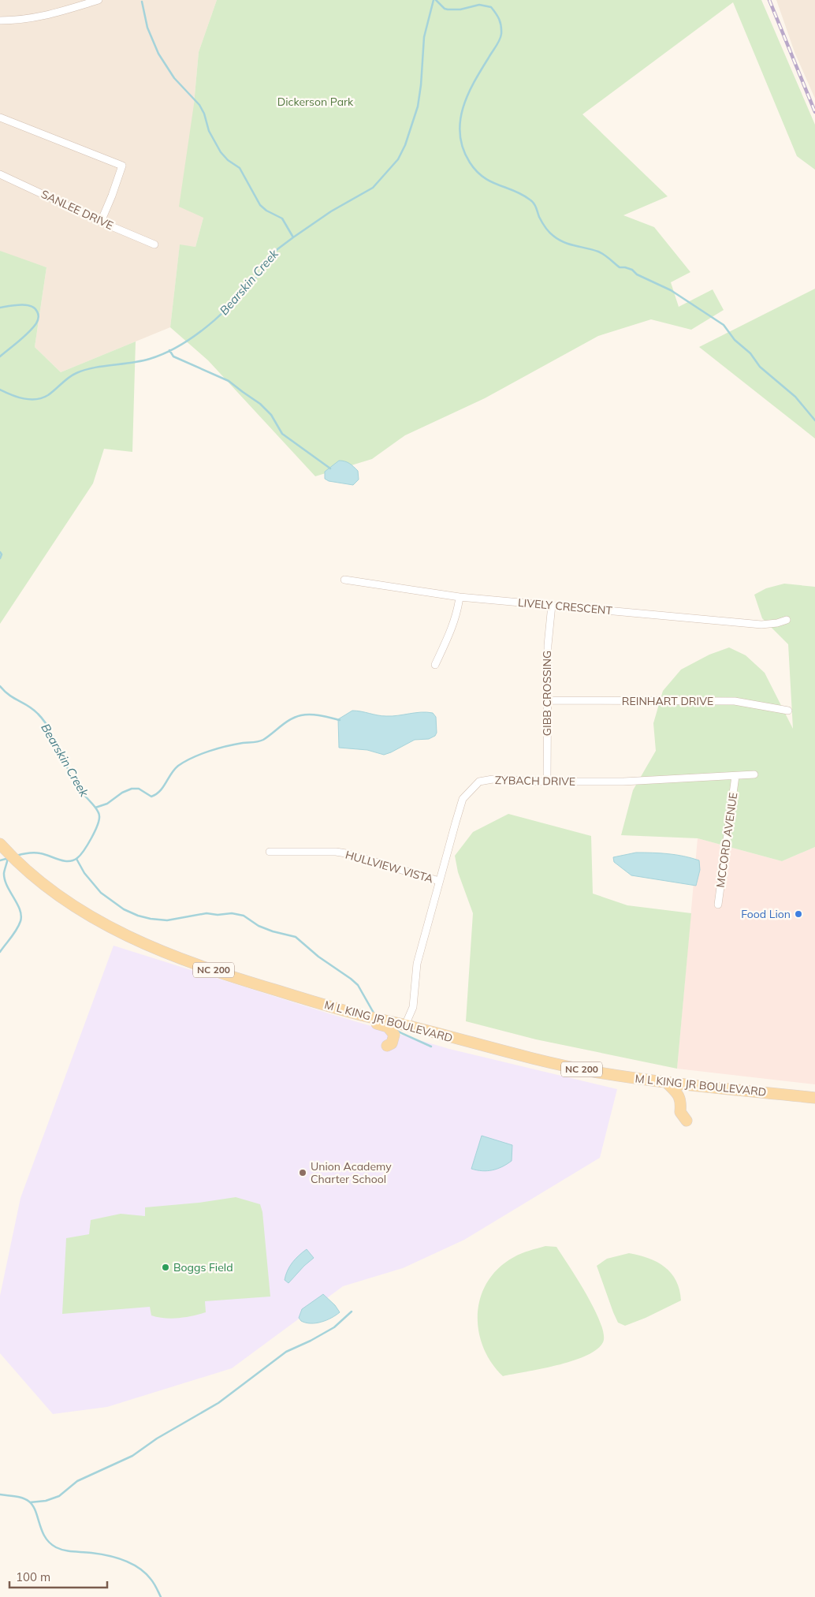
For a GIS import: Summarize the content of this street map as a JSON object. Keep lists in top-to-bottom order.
{
  "streets": {
    "main road": ["NC 200", "M L KING JR BOULEVARD"],
    "street": [
      "SANLEE DRIVE",
      "LIVELY CRESCENT",
      "GIBB CROSSING",
      "REINHART DRIVE",
      "ZYBACH DRIVE",
      "MCCORD AVENUE",
      "HULLVIEW VISTA"
    ]
  },
  "crossings": [
    ["LIVELY CRESCENT", "GIBB CROSSING"],
    ["GIBB CROSSING", "REINHART DRIVE"],
    ["GIBB CROSSING", "ZYBACH DRIVE"],
    ["ZYBACH DRIVE", "MCCORD AVENUE"],
    ["ZYBACH DRIVE", "HULLVIEW VISTA"],
    ["ZYBACH DRIVE", "M L KING JR BOULEVARD"]
  ],
  "water": ["Bearskin Creek"],
  "parks": ["Dickerson Park"],
  "places": ["Food Lion", "Union Academy Charter School", "Boggs Field"],
  "scale_bar": "100 m"
}
